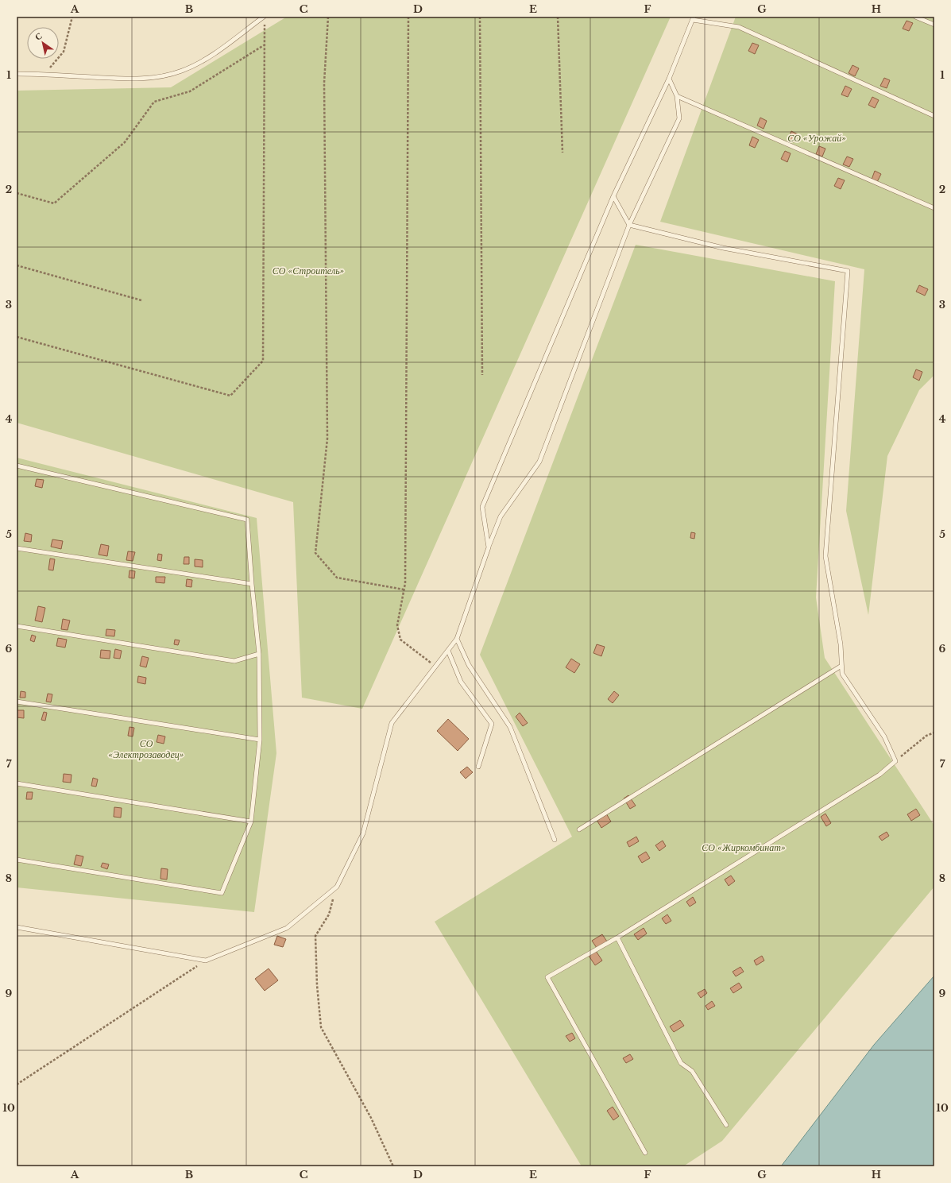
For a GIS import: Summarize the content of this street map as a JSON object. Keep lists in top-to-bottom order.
{
  "parks": [
    "СО «Урожай»",
    "СО «Строитель»",
    "СО «Электрозаводец»",
    "СО «Жиркомбинат»"
  ],
  "north": "top left",
  "grid": {
    "columns": [
      "A",
      "B",
      "C",
      "D",
      "E",
      "F",
      "G",
      "H"
    ],
    "rows": [
      "1",
      "2",
      "3",
      "4",
      "5",
      "6",
      "7",
      "8",
      "9",
      "10"
    ]
  }
}
